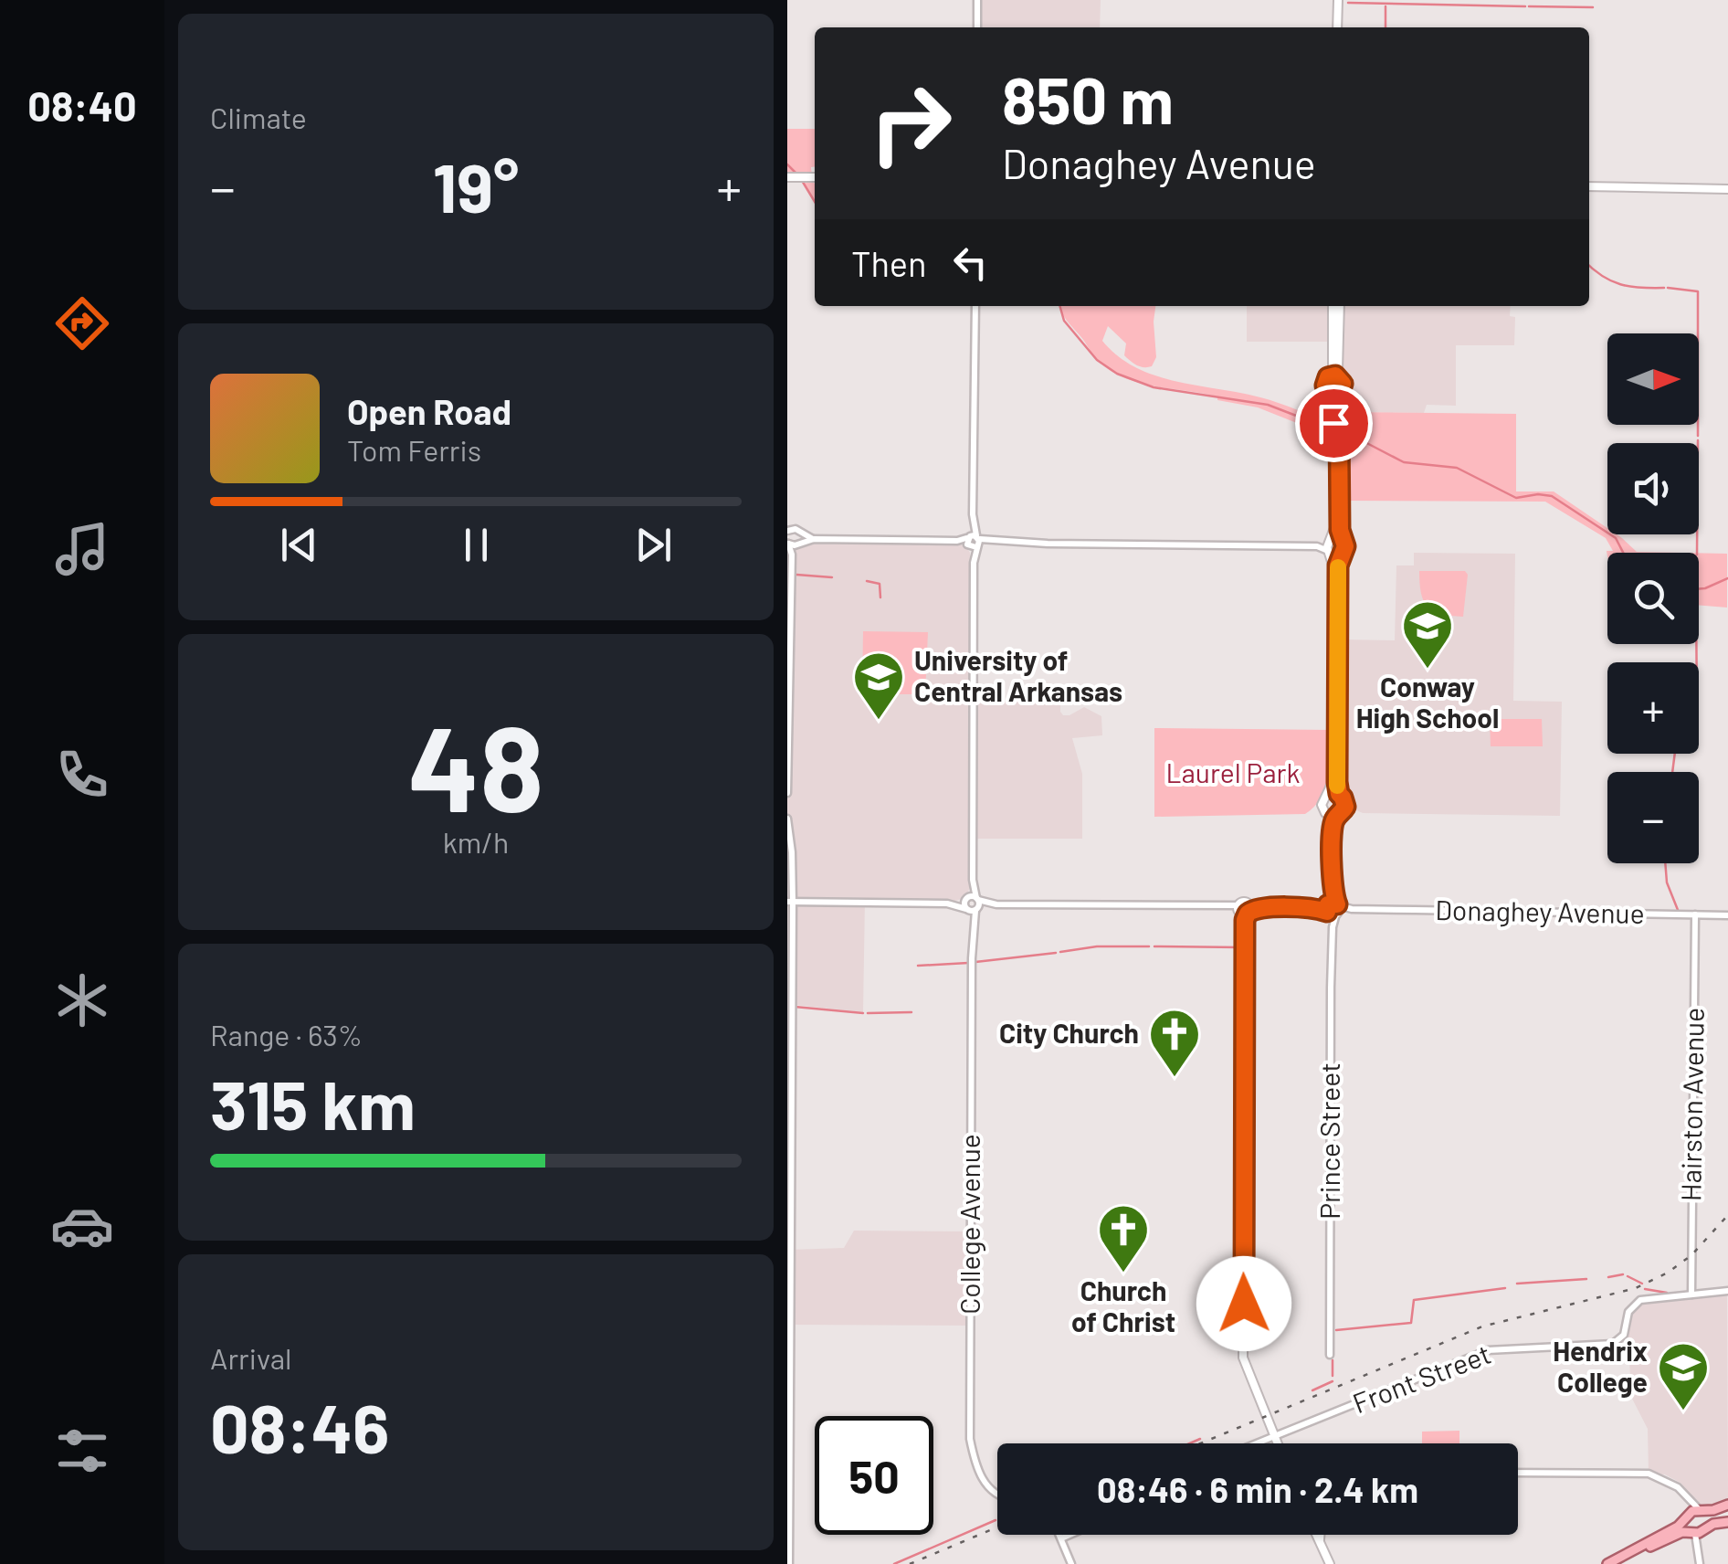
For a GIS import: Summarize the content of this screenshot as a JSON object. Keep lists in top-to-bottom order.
{
  "streets": {
    "main road": ["Donaghey Avenue", "Prince Street"],
    "street": ["Hairston Avenue", "College Avenue", "Front Street"]
  },
  "crossings": [
    ["Donaghey Avenue", "Hairston Avenue"],
    ["Donaghey Avenue", "Prince Street"],
    ["Donaghey Avenue", "College Avenue"],
    ["Hairston Avenue", "Front Street"]
  ],
  "parks": ["Laurel Park"],
  "places": {
    "school or university": ["Conway High School", "University of Central Arkansas", "Hendrix College"],
    "church": ["City Church", "Church of Christ"]
  },
  "north": "right",
  "page": {
    "tabs": "08:40",
    "tile": [
      "Climate",
      ["48", "km/h"],
      ["Range · 63%", "315 km"],
      ["Arrival", "08:46"]
    ],
    "turn": ["850 m", "Donaghey Avenue"],
    "heat": ["−", "19°", "+"],
    "then": "Then",
    "map_buttons": ["+", "−"],
    "song": ["Open Road", "Tom Ferris"],
    "limit": "50",
    "trip": "08:46 · 6 min · 2.4 km"
  }
}
